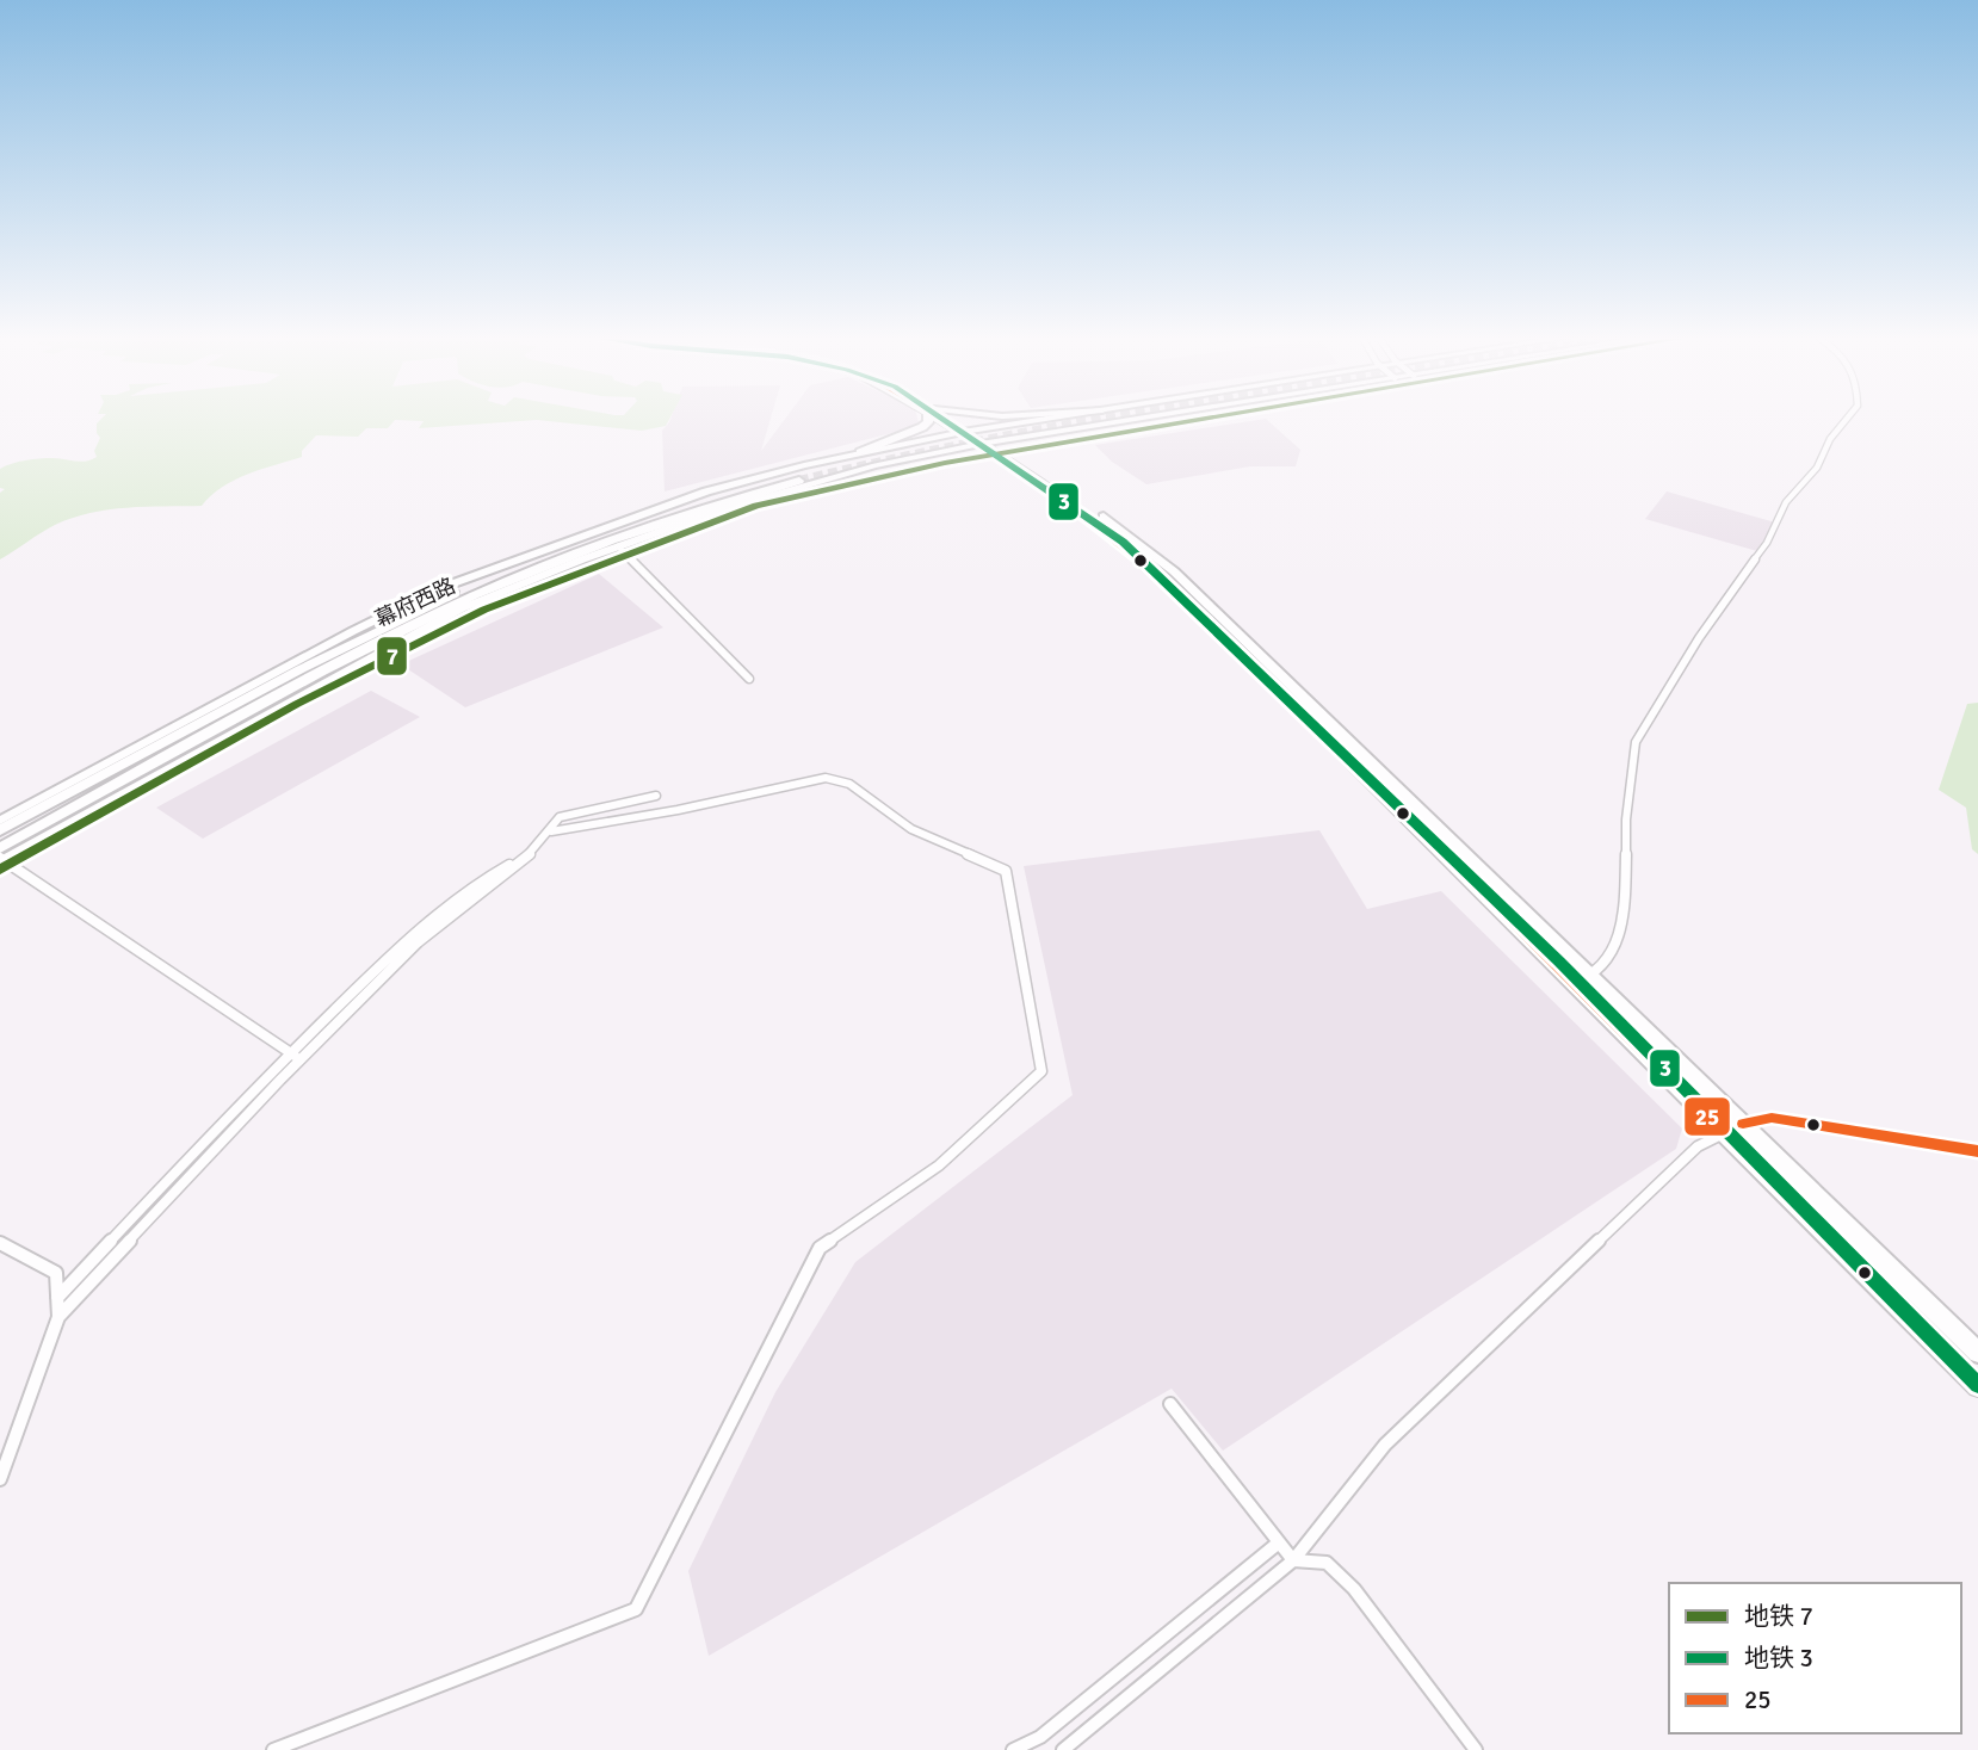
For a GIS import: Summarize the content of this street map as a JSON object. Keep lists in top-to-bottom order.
{
  "streets": {
    "main road": ["幕府西路"]
  },
  "lines": ["metro line 7", "metro line 3", "transit line 25"],
  "legend": ["地铁 7", "地铁 3", "25"]
}
